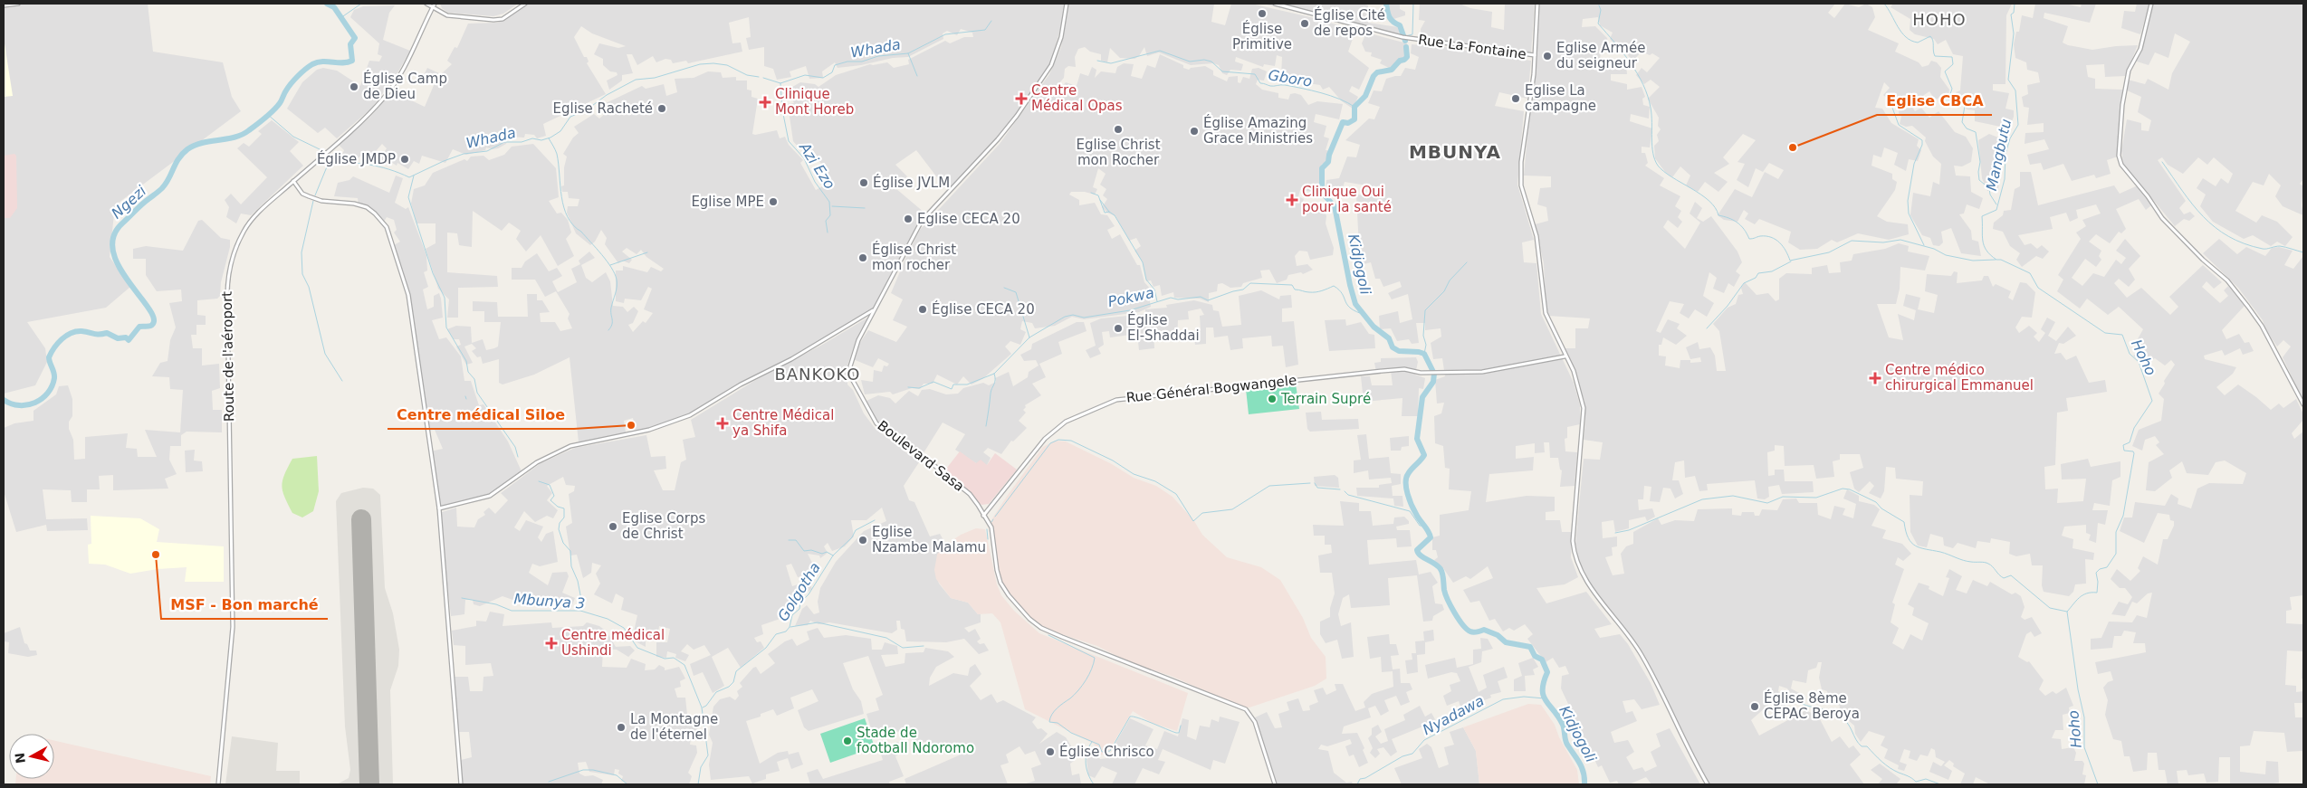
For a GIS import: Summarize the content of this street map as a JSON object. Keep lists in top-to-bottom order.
{
  "streets": {
    "street": [
      "Rue La Fontaine",
      "Route de l'aéroport",
      "Rue Général Bogwangele",
      "Boulevard Sasa"
    ]
  },
  "crossings": [
    ["Rue Général Bogwangele", "Boulevard Sasa"]
  ],
  "districts": ["HOHO", "MBUNYA", "BANKOKO"],
  "water": [
    "Whada",
    "Gboro",
    "Mangbutu",
    "Azi Ezo",
    "Ngezi",
    "Kidjogoli",
    "Pokwa",
    "Hoho",
    "Golgotha",
    "Mbunya 3",
    "Nyadawa"
  ],
  "places": {
    "other": [
      "Église Primitive",
      "Église Cité de repos",
      "Eglise Armée du seigneur",
      "Église Camp de Dieu",
      "Eglise La campagne",
      "Eglise Racheté",
      "Eglise Christ mon Rocher",
      "Église Amazing Grace Ministries",
      "Eglise CBCA",
      "Église JMDP",
      "Église JVLM",
      "Eglise MPE",
      "Eglise CECA 20",
      "Église Christ mon rocher",
      "Église CECA 20",
      "Église El-Shaddai",
      "Terrain Supré",
      "Centre médical Siloe",
      "Eglise Corps de Christ",
      "Eglise Nzambe Malamu",
      "MSF - Bon marché",
      "Église 8ème CEPAC Beroya",
      "La Montagne de l'éternel",
      "Stade de football Ndoromo",
      "Église Chrisco"
    ],
    "health": [
      "Centre Médical Opas",
      "Clinique Mont Horeb",
      "Clinique Oui pour la santé",
      "Centre médico chirurgical Emmanuel",
      "Centre Médical ya Shifa",
      "Centre médical Ushindi"
    ]
  },
  "north": "left"
}
